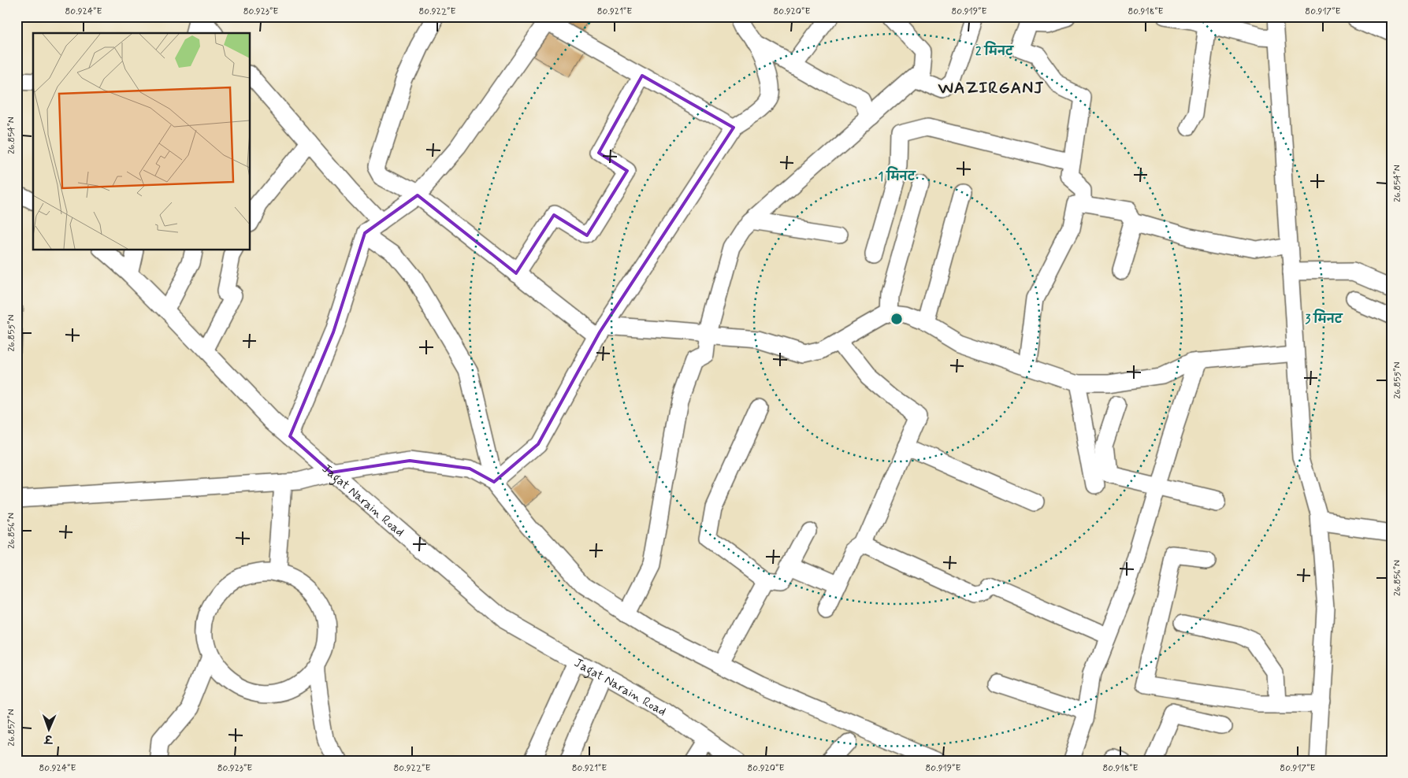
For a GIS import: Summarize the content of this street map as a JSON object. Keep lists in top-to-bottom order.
{
  "streets": {
    "street": ["Jagat Narain Road"]
  },
  "districts": ["WAZIRGANJ"],
  "north": "bottom",
  "coordinates": [
    "80.924°E",
    "80.923°E",
    "80.922°E",
    "80.921°E",
    "80.920°E",
    "80.919°E",
    "80.918°E",
    "80.917°E",
    "26.854°N",
    "26.855°N",
    "26.856°N",
    "26.857°N"
  ],
  "rings": ["2 मिनट", "1 मिनट", "3 मिनट"]
}
